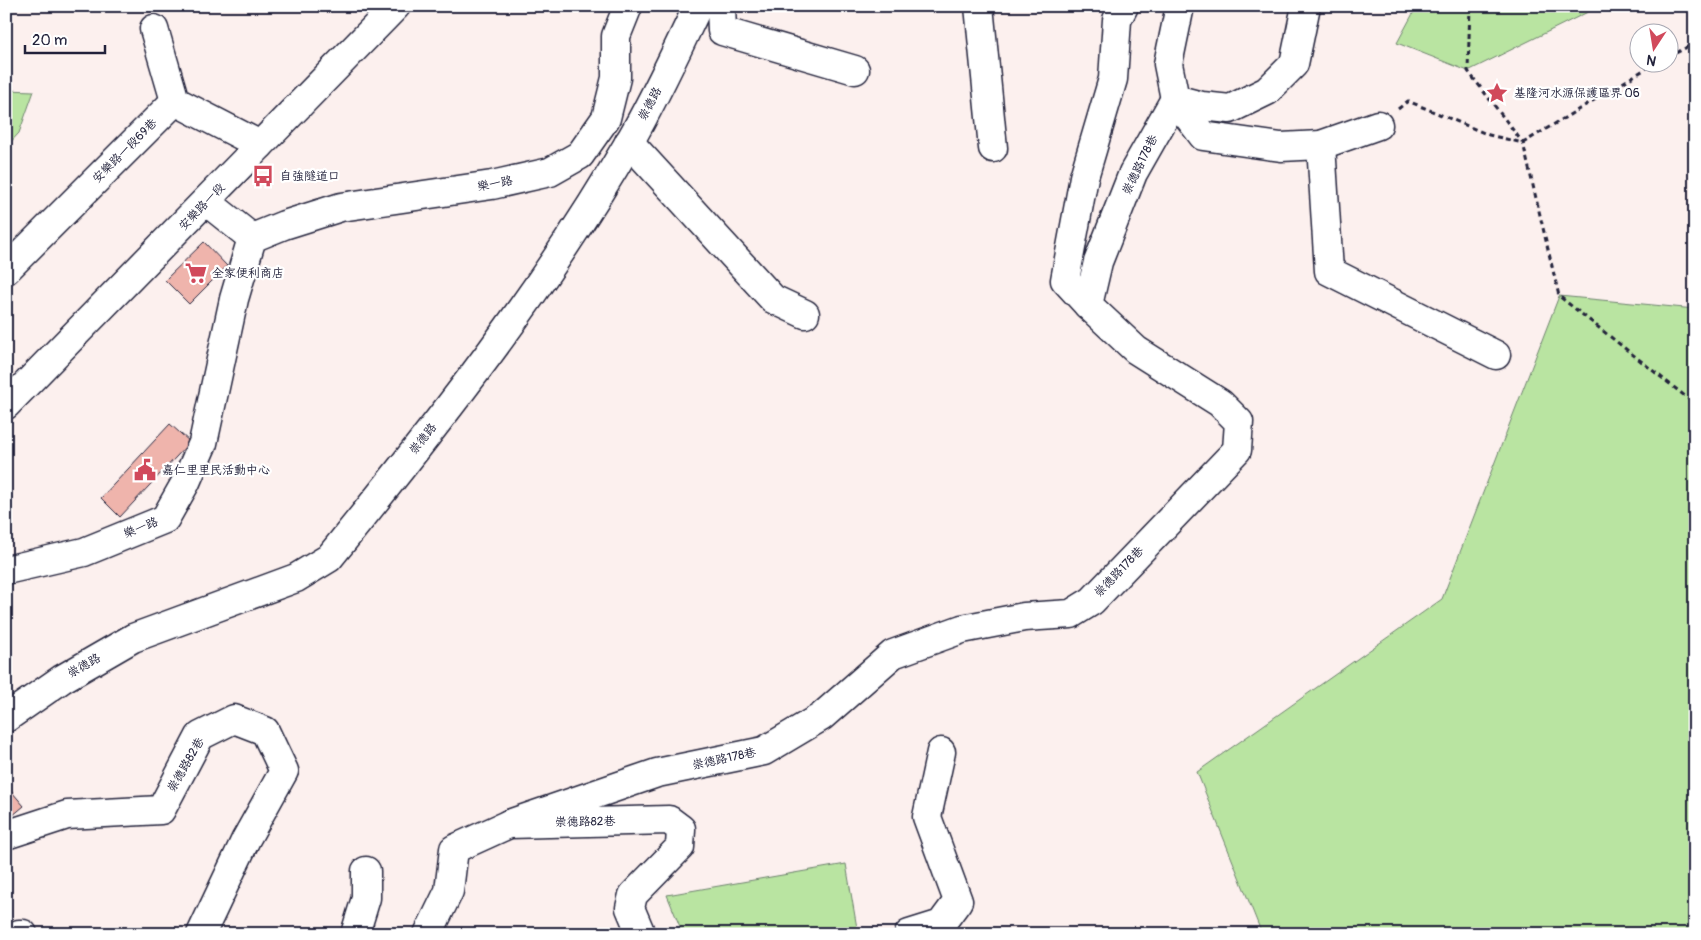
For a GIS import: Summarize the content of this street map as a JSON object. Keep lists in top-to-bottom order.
{
  "streets": {
    "street": [
      "崇德路",
      "安樂路一段69巷",
      "崇德路178巷",
      "樂一路",
      "安樂路一段",
      "崇德路82巷"
    ]
  },
  "crossings": [
    ["崇德路178巷", "崇德路82巷"]
  ],
  "places": {
    "place": ["基隆河水源保護區界 06"],
    "bus stop": ["自強隧道口"],
    "supermarket": ["全家便利商店"],
    "public building": ["嘉仁里里民活動中心"]
  },
  "scale_bar": "20 m",
  "north": "bottom"
}
